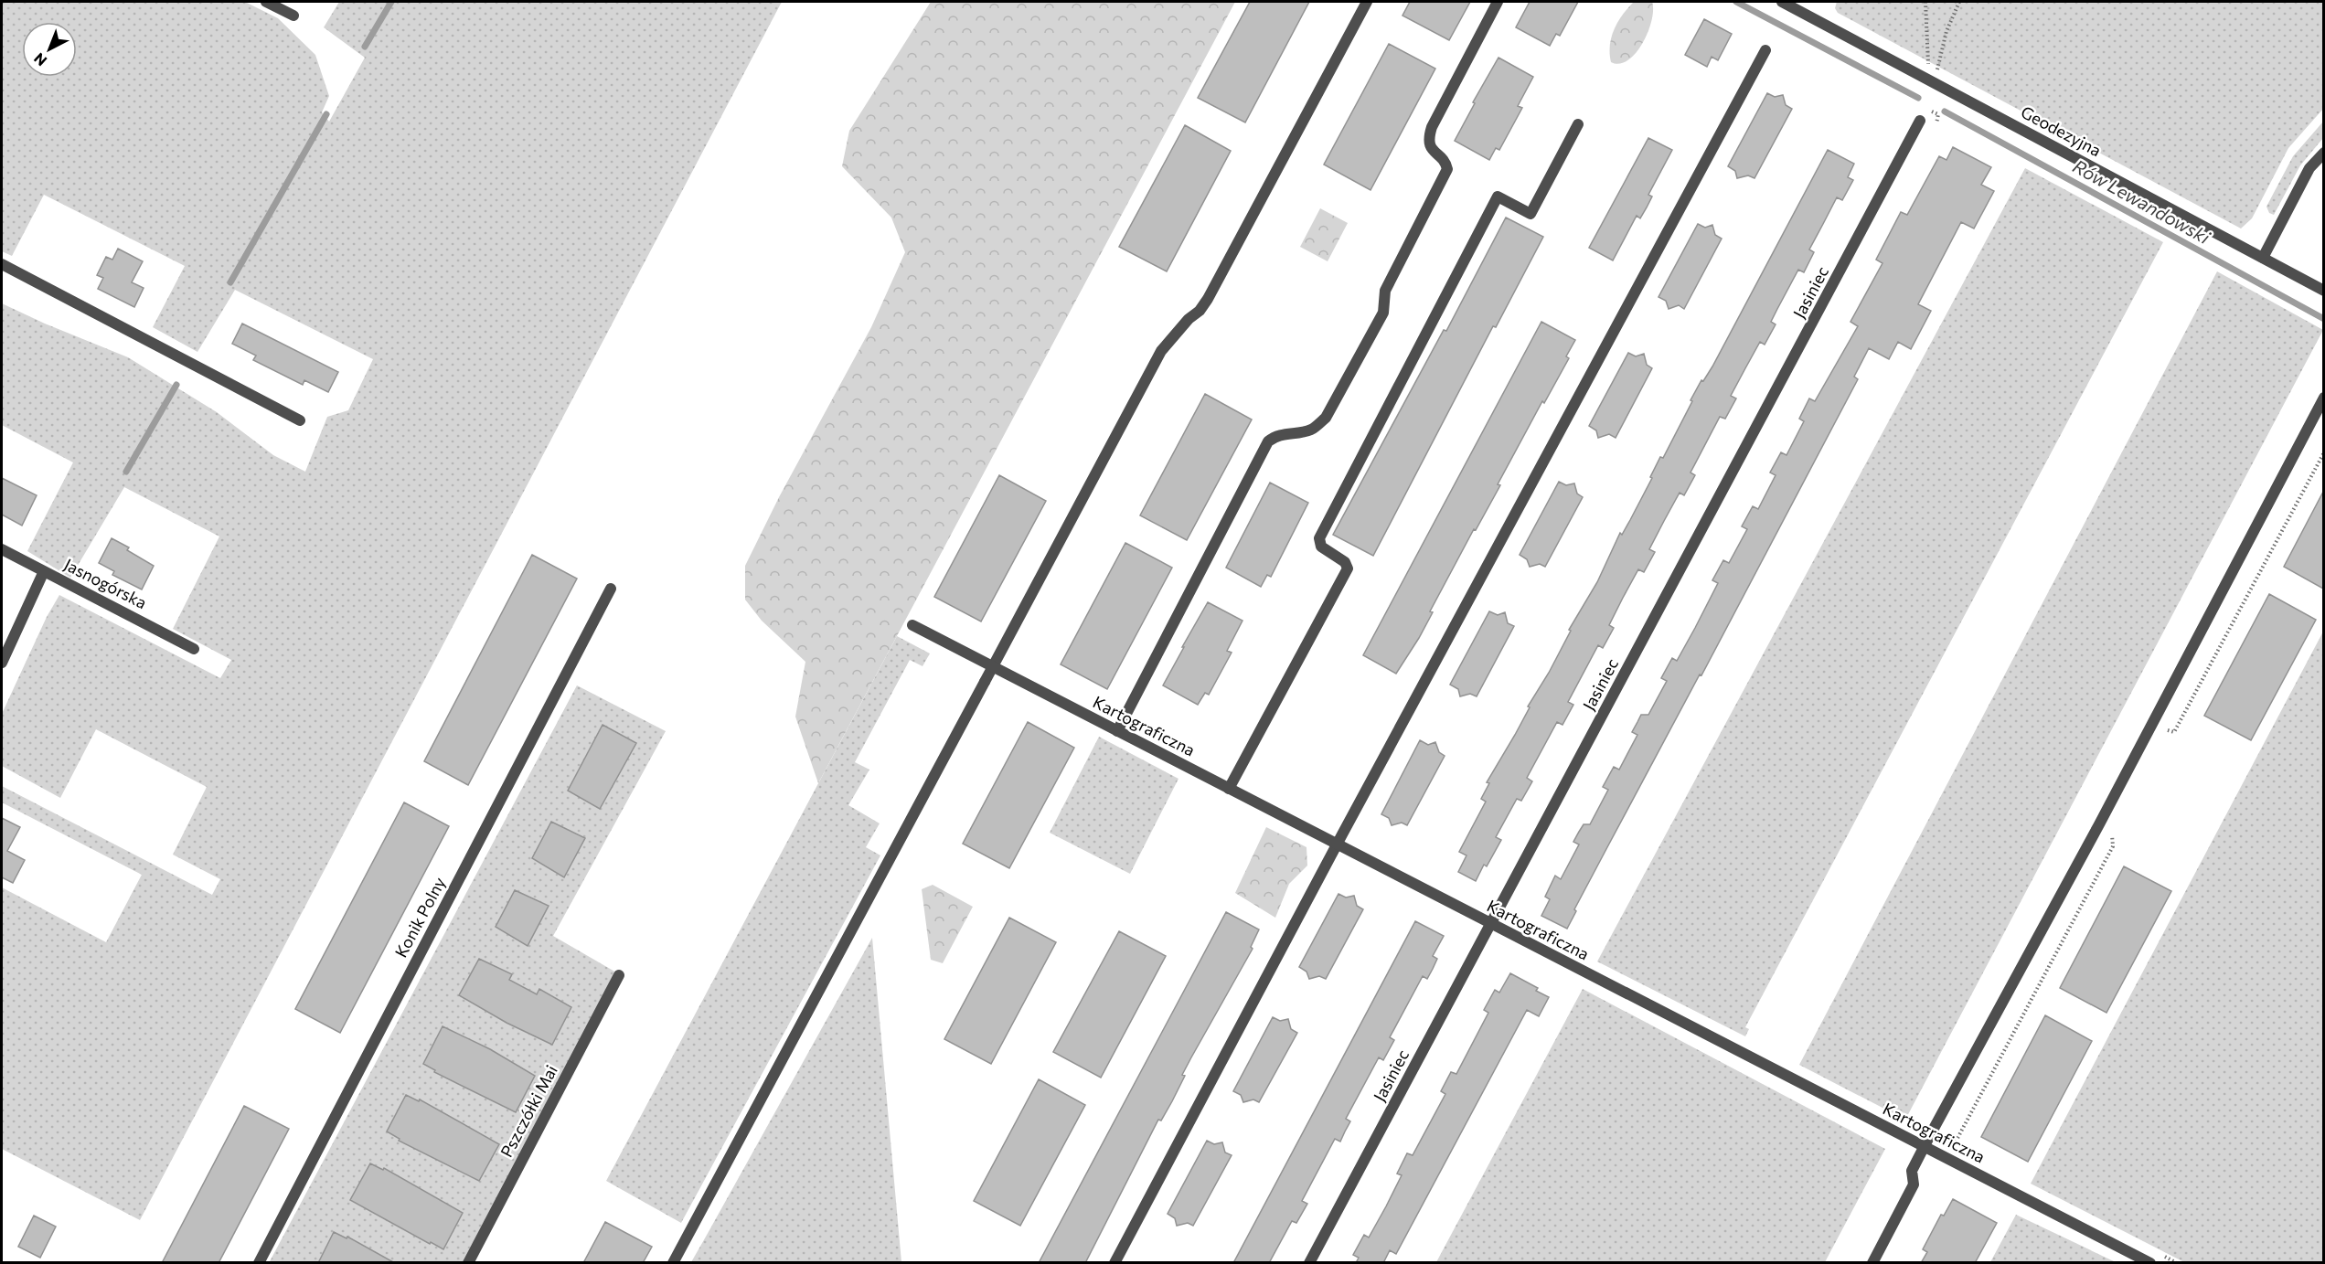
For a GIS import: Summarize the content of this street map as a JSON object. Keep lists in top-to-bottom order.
{
  "streets": {
    "street": [
      "Geodezyjna",
      "Jasiniec",
      "Jasnogórska",
      "Kartograficzna",
      "Konik Polny",
      "Pszczółki Mai"
    ]
  },
  "crossings": [
    ["Jasiniec", "Kartograficzna"]
  ],
  "water": ["Rów Lewandowski"],
  "north": "bottom left"
}
